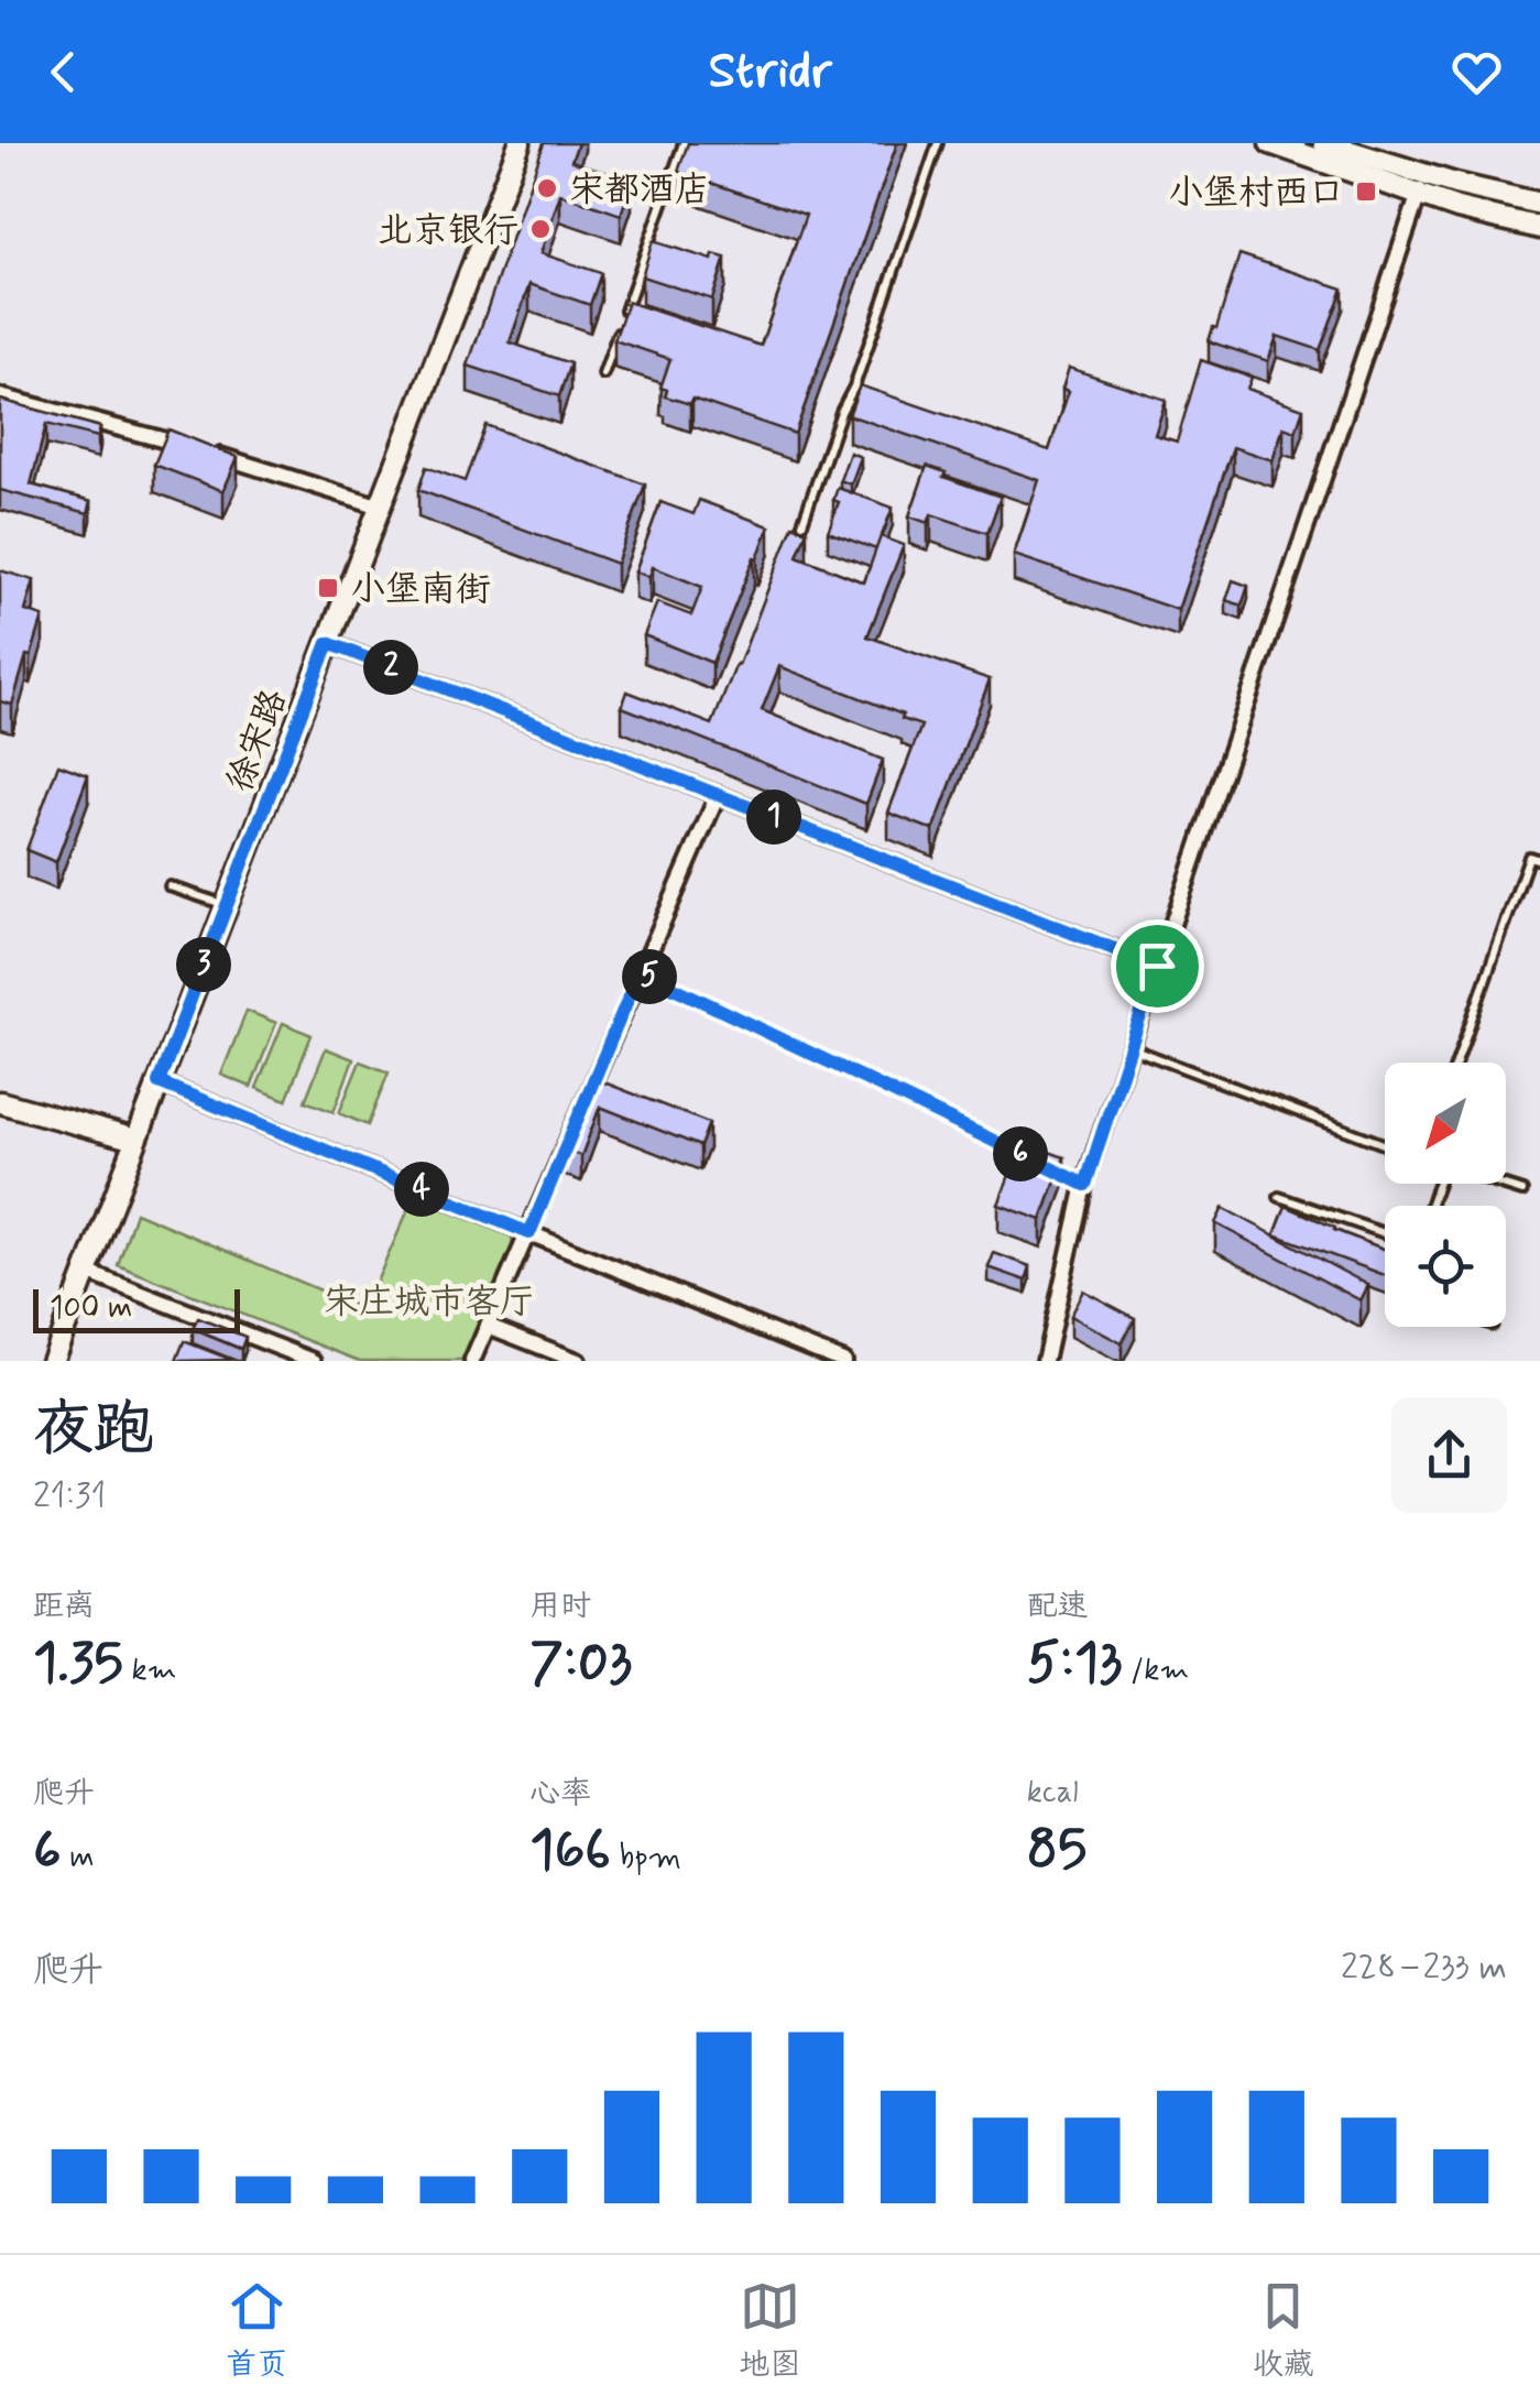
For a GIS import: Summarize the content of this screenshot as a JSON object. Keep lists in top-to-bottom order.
{
  "streets": {
    "street": ["徐宋路"]
  },
  "parks": ["宋庄城市客厅"],
  "places": {
    "other": ["宋都酒店", "北京银行"],
    "transit": ["小堡村西口", "小堡南街"]
  },
  "scale_bar": "100 m",
  "north": "bottom left",
  "page": {
    "header": "Stridr",
    "pins": [
      "2",
      "1",
      "3",
      "5",
      "6",
      "4"
    ],
    "scale": "100 m",
    "heading": ["夜跑", "21:31"],
    "stats": [
      ["距离", "1.35 km"],
      ["用时", "7:03"],
      ["配速", "5:13 /km"],
      ["爬升", "6 m"],
      ["心率", "166 bpm"],
      ["kcal", "85"]
    ],
    "chart": ["爬升", "228–233 m"],
    "tabs": ["首页", "地图", "收藏"]
  }
}
